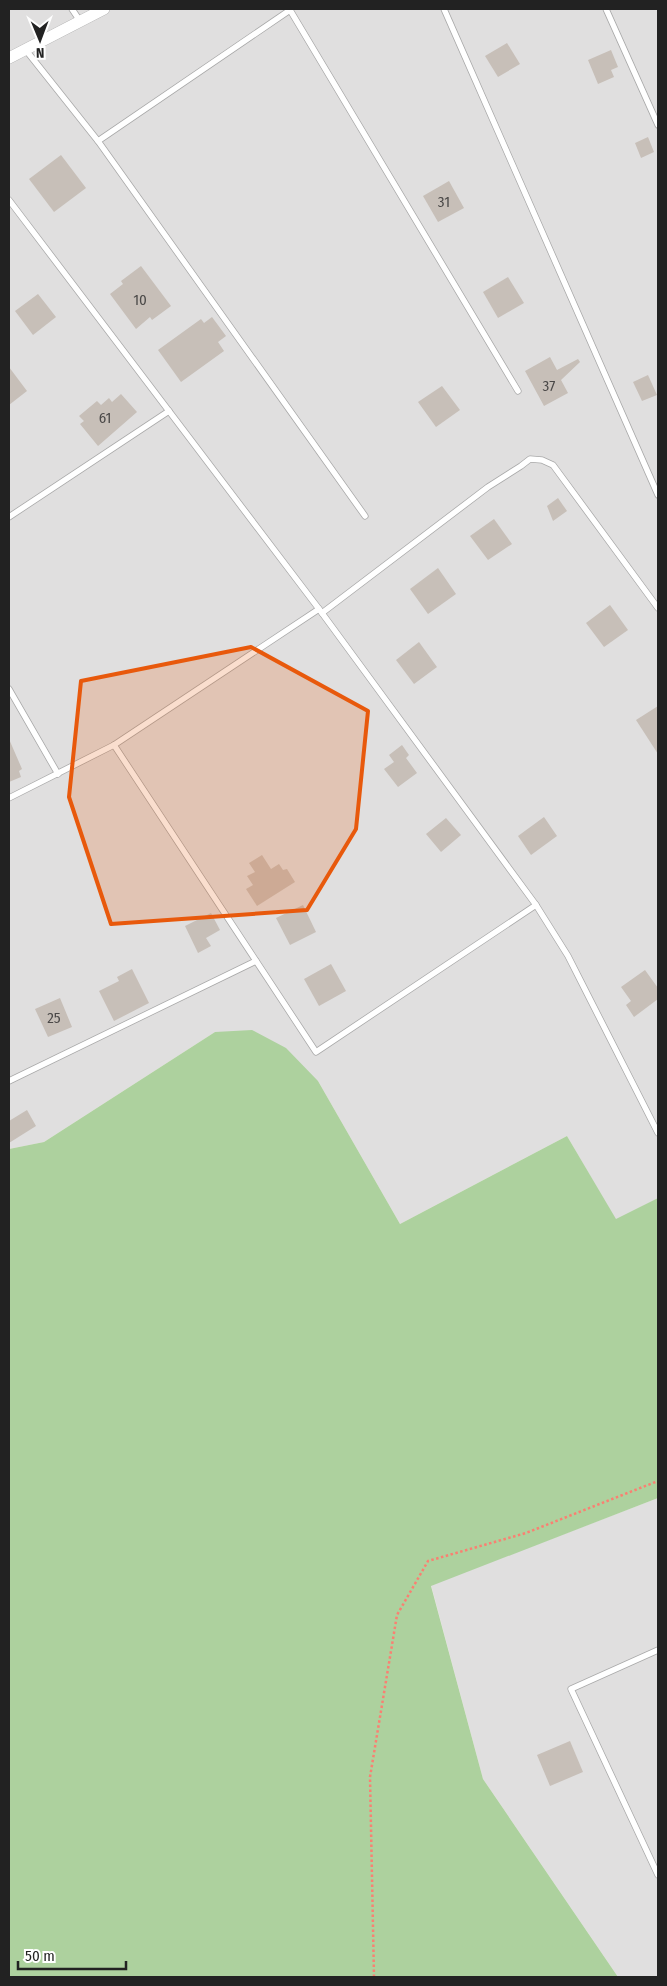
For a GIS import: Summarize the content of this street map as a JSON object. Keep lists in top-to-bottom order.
{
  "house_numbers": [
    "31",
    "10",
    "37",
    "61",
    "25"
  ],
  "scale_bar": "50 m",
  "north": "bottom"
}
